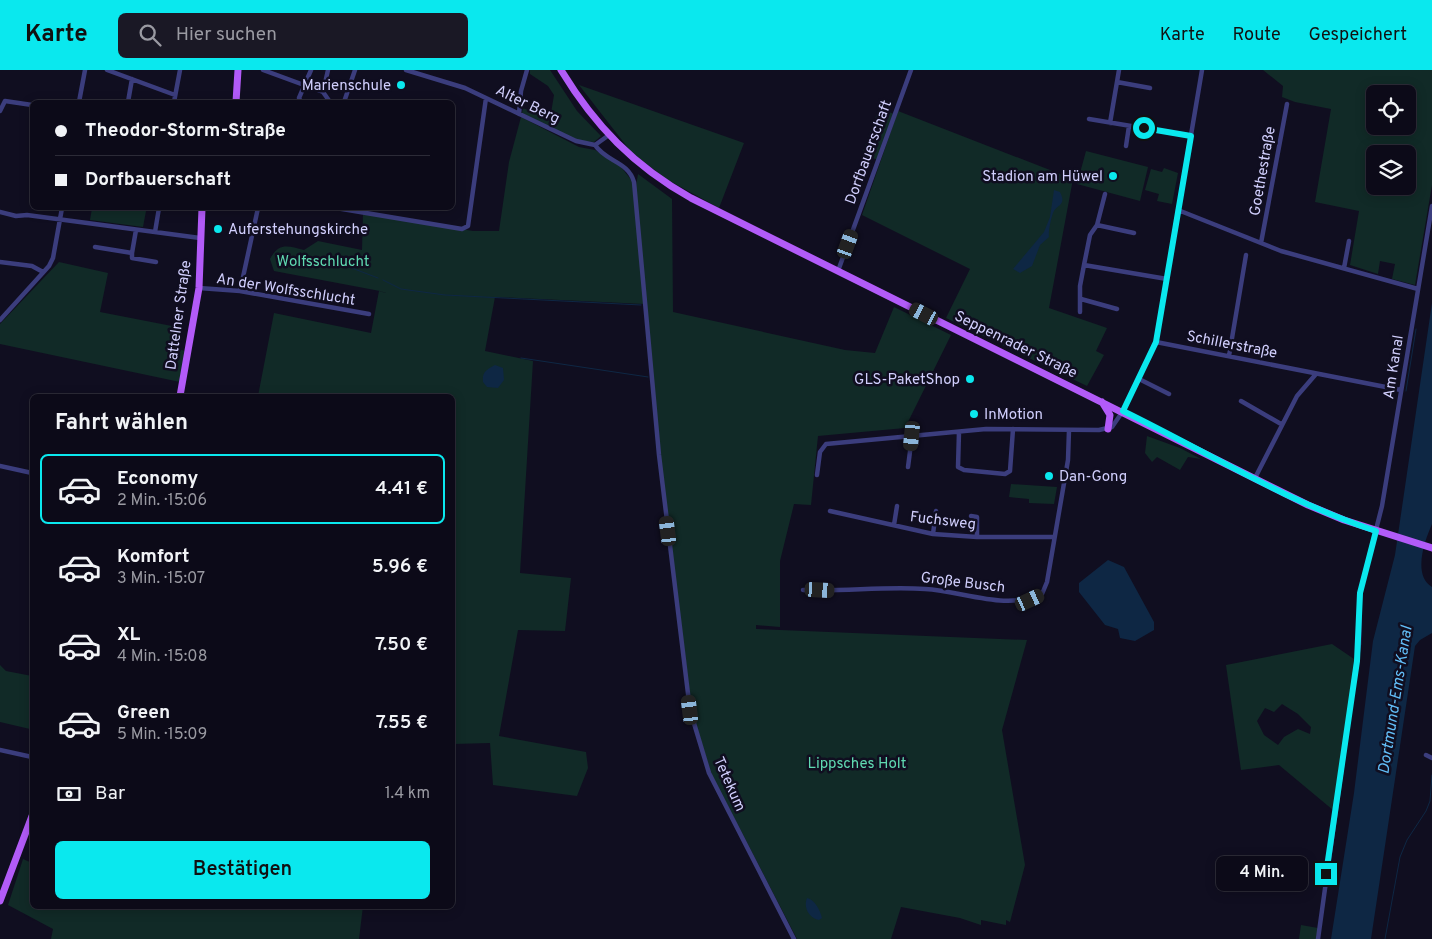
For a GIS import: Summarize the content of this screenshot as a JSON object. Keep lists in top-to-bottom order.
{
  "streets": {
    "main road": ["Dattelner Straße", "Seppenrader Straße"],
    "street": [
      "Alter Berg",
      "Dorfbauerschaft",
      "Goethestraße",
      "An der Wolfsschlucht",
      "Schillerstraße",
      "Am Kanal",
      "Fuchsweg",
      "Große Busch",
      "Tetekum"
    ]
  },
  "crossings": [
    ["Alter Berg", "Tetekum"],
    ["Dorfbauerschaft", "Seppenrader Straße"],
    ["An der Wolfsschlucht", "Dattelner Straße"],
    ["Seppenrader Straße", "Am Kanal"],
    ["Fuchsweg", "Große Busch"]
  ],
  "water": ["Dortmund-Ems-Kanal"],
  "parks": ["Wolfsschlucht", "Lippsches Holt"],
  "places": [
    "Marienschule",
    "Stadion am Hüwel",
    "Auferstehungskirche",
    "GLS-PaketShop",
    "InMotion",
    "Dan-Gong"
  ],
  "page": {
    "header": "Karte",
    "search": "Hier suchen",
    "nav": ["Karte", "Route", "Gespeichert"],
    "banner": ["Theodor-Storm-Straße", "Dorfbauerschaft"],
    "heading": "Fahrt wählen",
    "list": [
      {
        "name": "Economy",
        "note": "2 Min. · 15:06",
        "value": "4.41 €"
      },
      {
        "name": "Komfort",
        "note": "3 Min. · 15:07",
        "value": "5.96 €"
      },
      {
        "name": "XL",
        "note": "4 Min. · 15:08",
        "value": "7.50 €"
      },
      {
        "name": "Green",
        "note": "5 Min. · 15:09",
        "value": "7.55 €"
      }
    ],
    "pay": ["Bar", "1.4 km"],
    "buttons": "Bestätigen",
    "bubble": "4 Min."
  }
}
